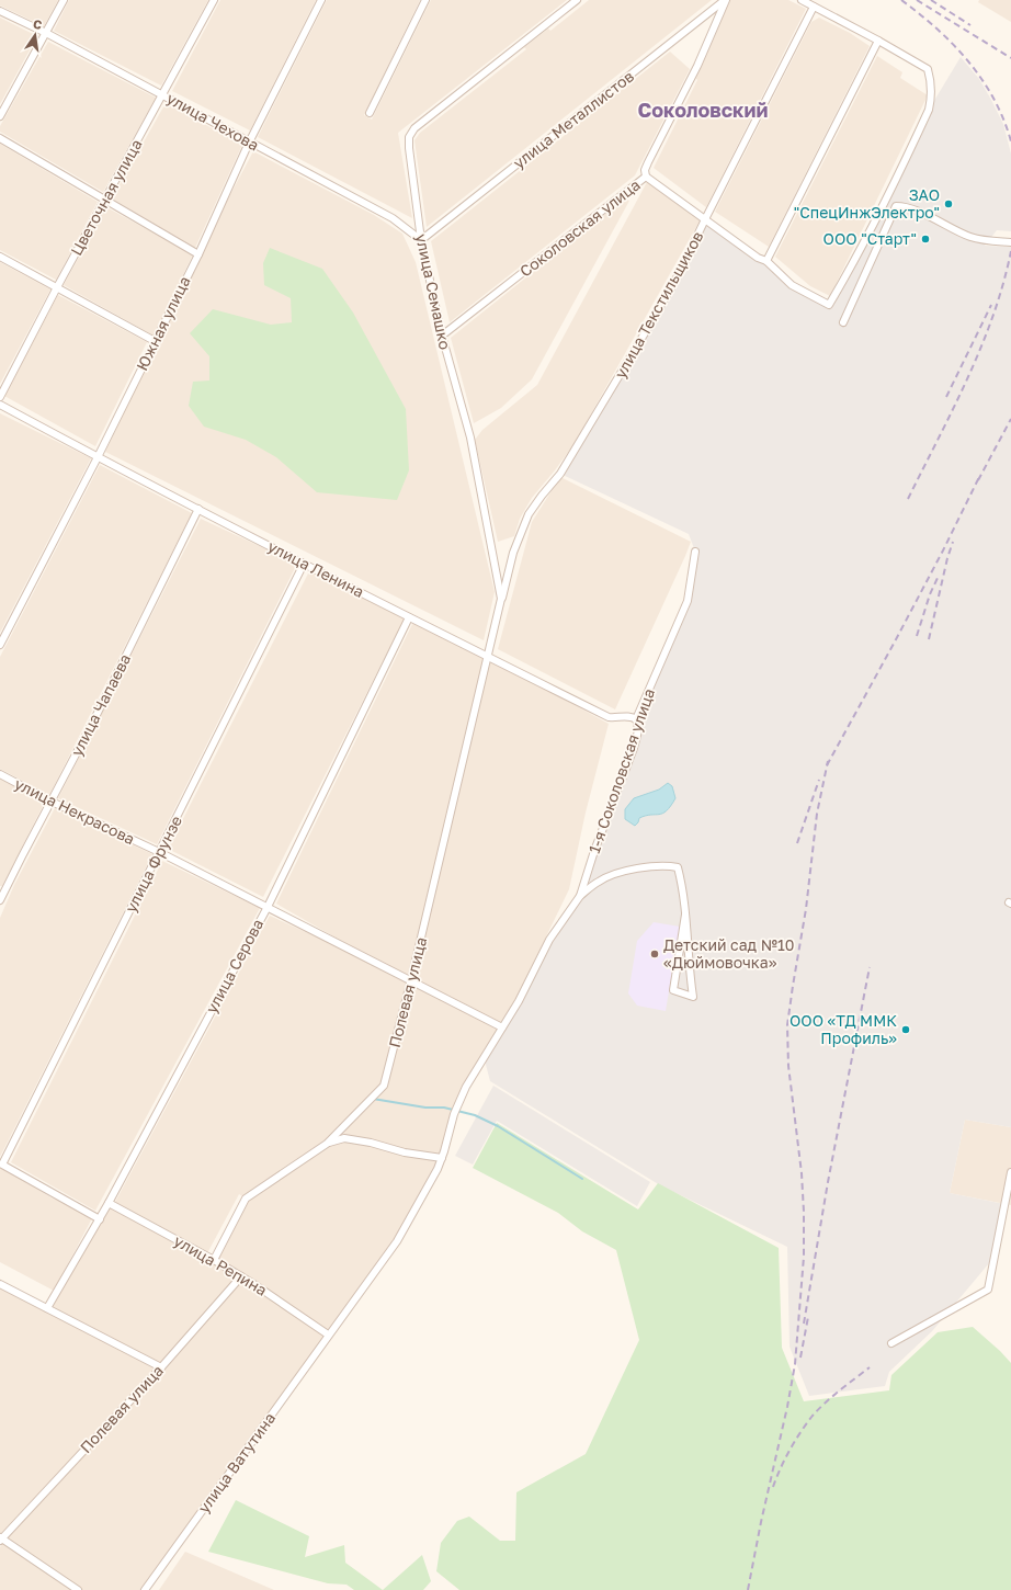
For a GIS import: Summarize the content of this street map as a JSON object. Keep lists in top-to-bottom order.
{
  "streets": {
    "street": [
      "улица Металлистов",
      "улица Чехова",
      "Цветочная улица",
      "Соколовская улица",
      "улица Семашко",
      "улица Текстильщиков",
      "Южная улица",
      "улица Ленина",
      "улица Чапаева",
      "1-я Соколовская улица",
      "улица Некрасова",
      "улица Фрунзе",
      "улица Серова",
      "Полевая улица",
      "улица Репина",
      "улица Ватутина"
    ]
  },
  "crossings": [
    ["улица Металлистов", "улица Чехова"],
    ["улица Металлистов", "Соколовская улица"],
    ["улица Металлистов", "улица Семашко"],
    ["улица Чехова", "Цветочная улица"],
    ["улица Чехова", "улица Семашко"],
    ["улица Чехова", "Южная улица"],
    ["Соколовская улица", "улица Семашко"],
    ["улица Семашко", "улица Текстильщиков"],
    ["улица Семашко", "улица Ленина"],
    ["улица Семашко", "Полевая улица"],
    ["Южная улица", "улица Ленина"],
    ["улица Ленина", "улица Чапаева"],
    ["улица Ленина", "1-я Соколовская улица"],
    ["улица Ленина", "улица Фрунзе"],
    ["улица Ленина", "улица Серова"],
    ["улица Ленина", "Полевая улица"],
    ["улица Чапаева", "улица Некрасова"],
    ["1-я Соколовская улица", "улица Некрасова"],
    ["1-я Соколовская улица", "улица Ватутина"],
    ["улица Некрасова", "улица Фрунзе"],
    ["улица Некрасова", "улица Серова"],
    ["улица Некрасова", "Полевая улица"],
    ["улица Фрунзе", "улица Серова"],
    ["улица Серова", "улица Репина"],
    ["Полевая улица", "улица Репина"],
    ["улица Репина", "улица Ватутина"]
  ],
  "districts": ["Соколовский"],
  "places": [
    "ЗАО \"СпецИнжЭлектро\"",
    "ООО \"Старт\"",
    "Детский сад №10 «Дюймовочка»",
    "ООО «ТД ММК Профиль»"
  ],
  "north": "top"
}
